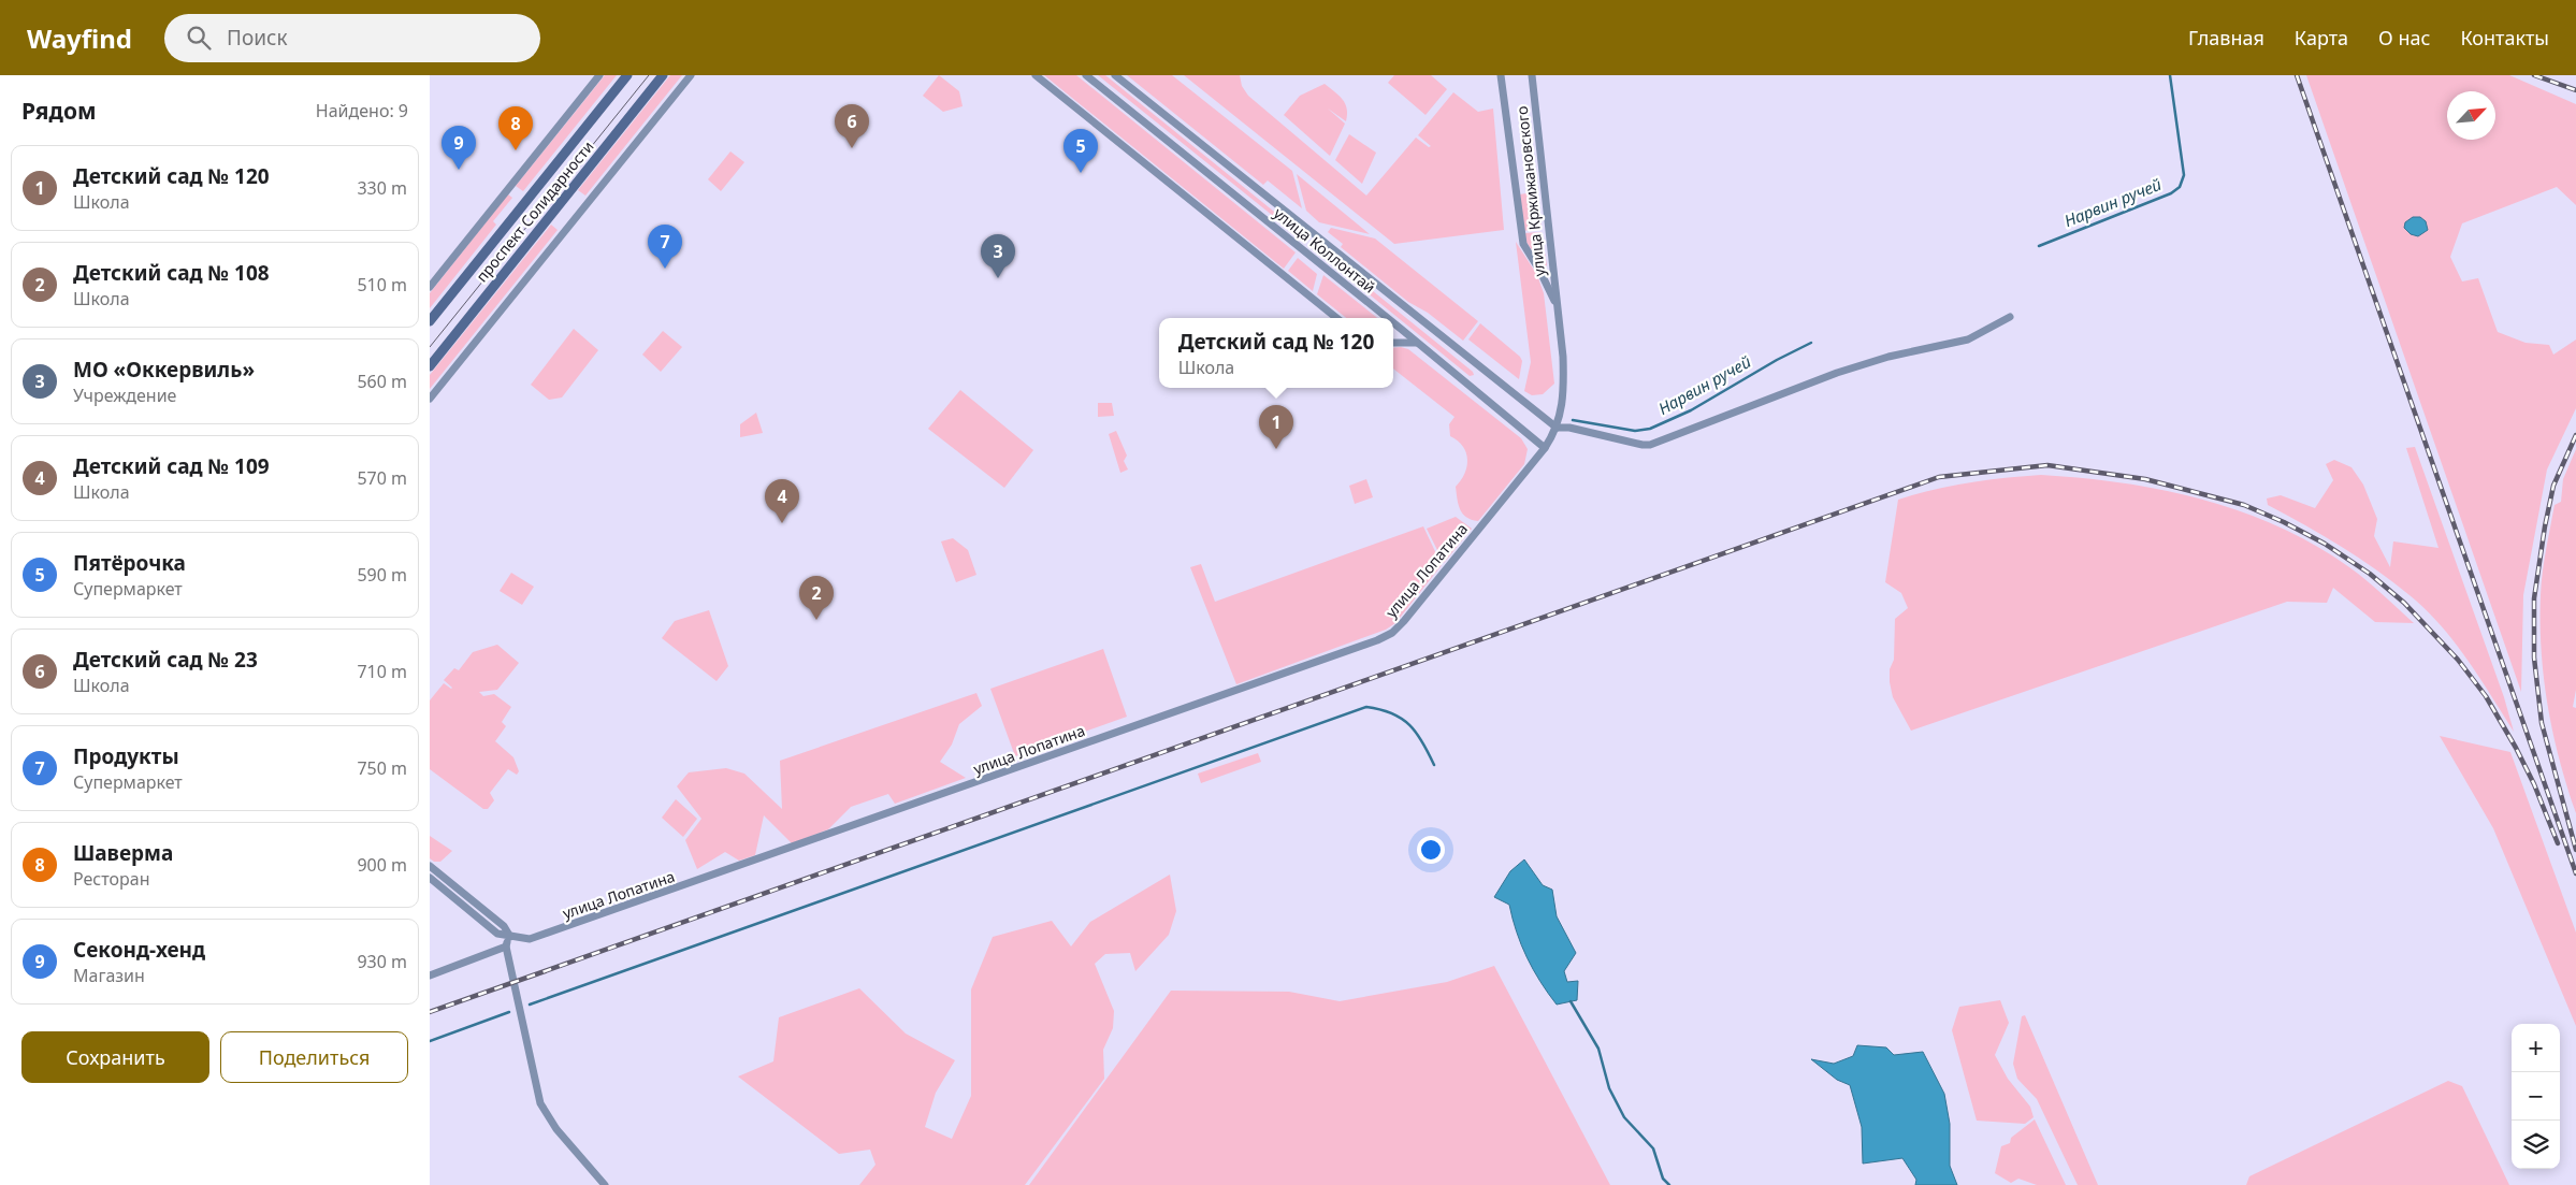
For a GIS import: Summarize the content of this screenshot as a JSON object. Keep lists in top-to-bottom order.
{
  "streets": {
    "main road": ["проспект Солидарности"],
    "street": ["улица Кржижановского", "улица Коллонтай", "улица Лопатина"]
  },
  "crossings": [
    ["улица Кржижановского", "улица Коллонтай"],
    ["улица Кржижановского", "улица Лопатина"],
    ["улица Коллонтай", "улица Лопатина"]
  ],
  "water": ["Нарвин ручей"],
  "north": "top right",
  "page": {
    "header": "Wayfind",
    "search": "Поиск",
    "nav": [
      "Главная",
      "Карта",
      "О нас",
      "Контакты"
    ],
    "heading": ["Рядом", "Найдено: 9"],
    "pins": [
      "6",
      "8",
      "9",
      "5",
      "7",
      "3",
      "1",
      "4",
      "2"
    ],
    "list": [
      {
        "mark": "1",
        "name": "Детский сад № 120",
        "note": "Школа",
        "value": "330 m"
      },
      {
        "mark": "2",
        "name": "Детский сад № 108",
        "note": "Школа",
        "value": "510 m"
      },
      {
        "mark": "3",
        "name": "МО «Оккервиль»",
        "note": "Учреждение",
        "value": "560 m"
      },
      {
        "mark": "4",
        "name": "Детский сад № 109",
        "note": "Школа",
        "value": "570 m"
      },
      {
        "mark": "5",
        "name": "Пятёрочка",
        "note": "Супермаркет",
        "value": "590 m"
      },
      {
        "mark": "6",
        "name": "Детский сад № 23",
        "note": "Школа",
        "value": "710 m"
      },
      {
        "mark": "7",
        "name": "Продукты",
        "note": "Супермаркет",
        "value": "750 m"
      },
      {
        "mark": "8",
        "name": "Шаверма",
        "note": "Ресторан",
        "value": "900 m"
      },
      {
        "mark": "9",
        "name": "Секонд-хенд",
        "note": "Магазин",
        "value": "930 m"
      }
    ],
    "popup": ["Детский сад № 120", "Школа"],
    "buttons": ["Сохранить", "Поделиться"],
    "map_buttons": ["+", "−"]
  }
}
